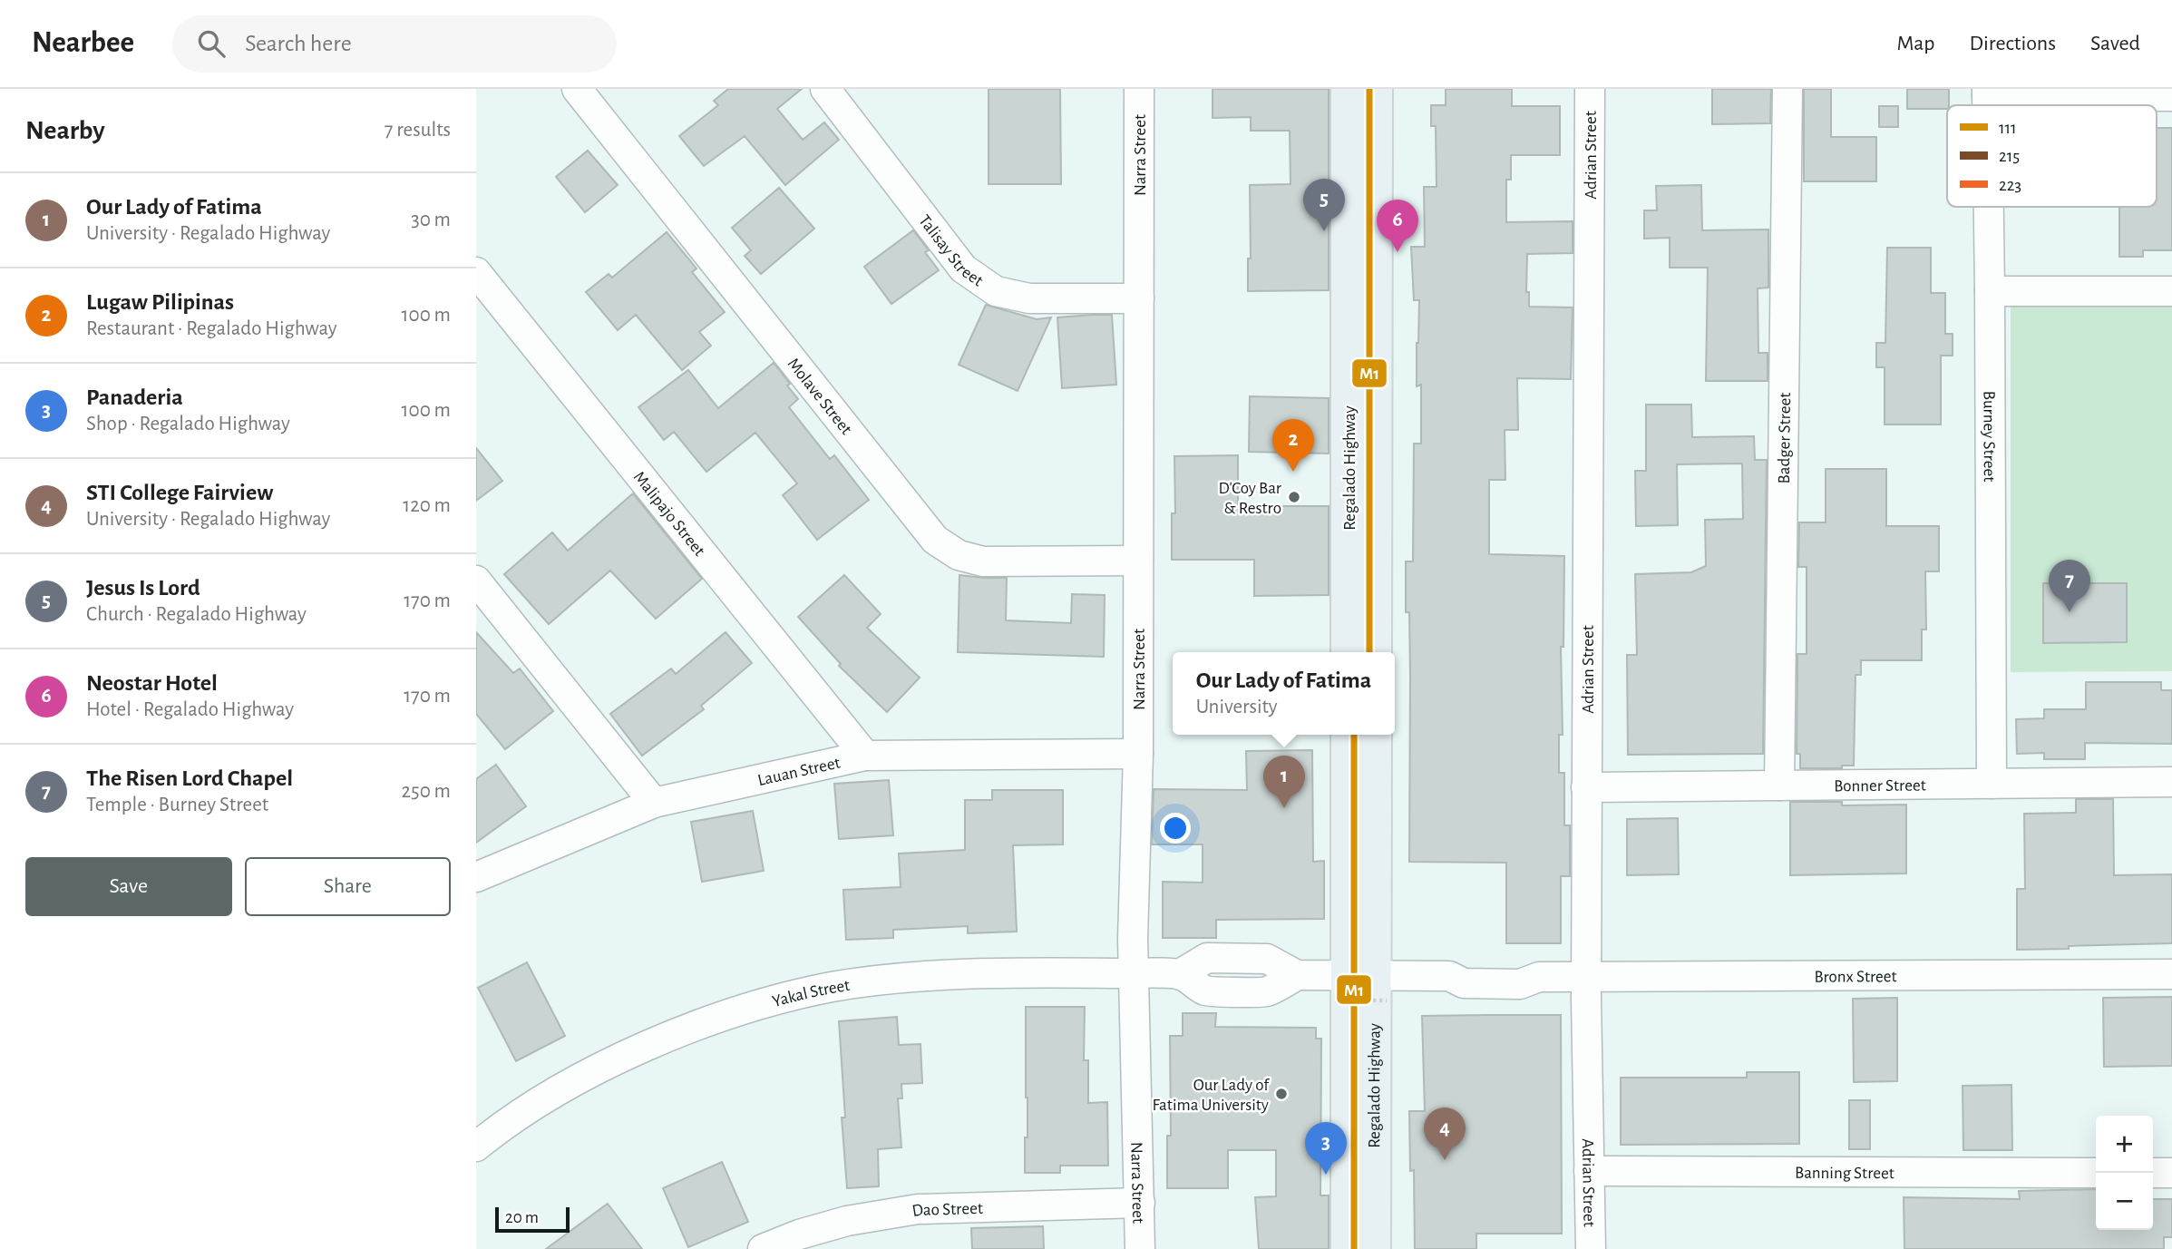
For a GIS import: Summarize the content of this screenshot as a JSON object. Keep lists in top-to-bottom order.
{
  "streets": {
    "main road": ["Regalado Highway"],
    "street": [
      "Narra Street",
      "Adrian Street",
      "Talisay Street",
      "Molave Street",
      "Burney Street",
      "Badger Street",
      "Malipajo Street",
      "Lauan Street",
      "Bonner Street",
      "Bronx Street",
      "Yakal Street",
      "Banning Street",
      "Dao Street"
    ]
  },
  "crossings": [
    ["Narra Street", "Talisay Street"],
    ["Narra Street", "Molave Street"],
    ["Narra Street", "Lauan Street"],
    ["Narra Street", "Yakal Street"],
    ["Narra Street", "Dao Street"],
    ["Adrian Street", "Bonner Street"],
    ["Adrian Street", "Bronx Street"],
    ["Adrian Street", "Banning Street"],
    ["Burney Street", "Bonner Street"],
    ["Badger Street", "Bonner Street"],
    ["Regalado Highway", "Bronx Street"],
    ["Regalado Highway", "Yakal Street"],
    ["Malipajo Street", "Lauan Street"],
    ["Bronx Street", "Yakal Street"]
  ],
  "places": ["D'Coy Bar & Restro", "Our Lady of Fatima University"],
  "lines": ["transit line M1"],
  "legend": ["111", "215", "223"],
  "scale_bar": "20 m",
  "page": {
    "header": "Nearbee",
    "search": "Search here",
    "nav": ["Map", "Directions", "Saved"],
    "heading": ["Nearby", "7 results"],
    "list": [
      {
        "mark": "1",
        "name": "Our Lady of Fatima",
        "note": "University · Regalado Highway",
        "value": "30 m"
      },
      {
        "mark": "2",
        "name": "Lugaw Pilipinas",
        "note": "Restaurant · Regalado Highway",
        "value": "100 m"
      },
      {
        "mark": "3",
        "name": "Panaderia",
        "note": "Shop · Regalado Highway",
        "value": "100 m"
      },
      {
        "mark": "4",
        "name": "STI College Fairview",
        "note": "University · Regalado Highway",
        "value": "120 m"
      },
      {
        "mark": "5",
        "name": "Jesus Is Lord",
        "note": "Church · Regalado Highway",
        "value": "170 m"
      },
      {
        "mark": "6",
        "name": "Neostar Hotel",
        "note": "Hotel · Regalado Highway",
        "value": "170 m"
      },
      {
        "mark": "7",
        "name": "The Risen Lord Chapel",
        "note": "Temple · Burney Street",
        "value": "250 m"
      }
    ],
    "pins": [
      "5",
      "6",
      "2",
      "7",
      "1",
      "4",
      "3"
    ],
    "popup": ["Our Lady of Fatima", "University"],
    "buttons": ["Save", "Share"],
    "map_buttons": ["+", "−"],
    "scale": "20 m"
  }
}
